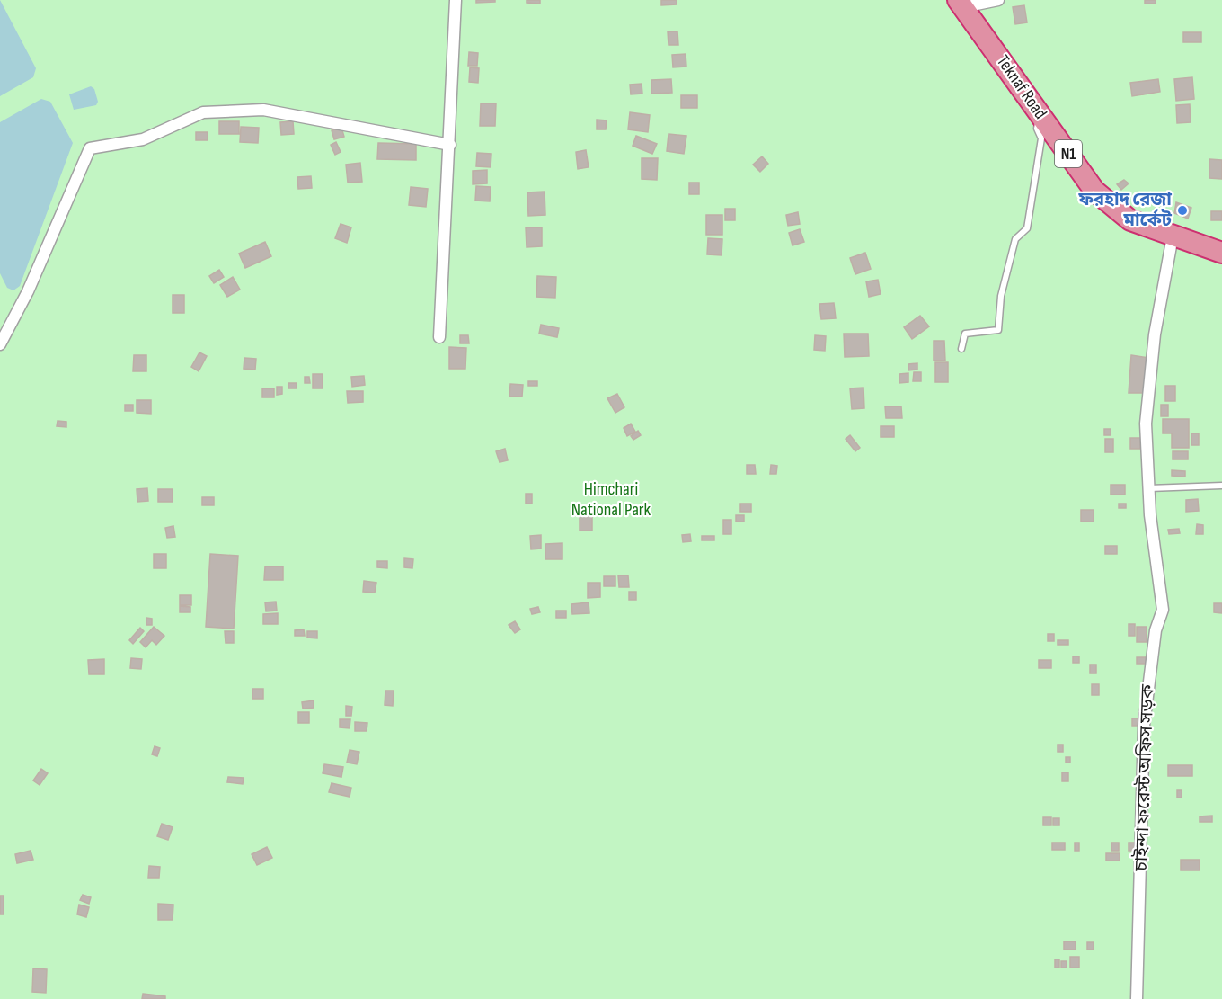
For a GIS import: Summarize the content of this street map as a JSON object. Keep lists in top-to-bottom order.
{
  "streets": {
    "highway": ["Teknaf Road", "N1"],
    "street": ["চাইন্দা ফরেস্ট অফিস সড়ক"]
  },
  "crossings": [
    ["Teknaf Road", "চাইন্দা ফরেস্ট অফিস সড়ক"]
  ],
  "parks": ["Himchari National Park"],
  "places": ["ফরহাদ রেজা মার্কেট"]
}
